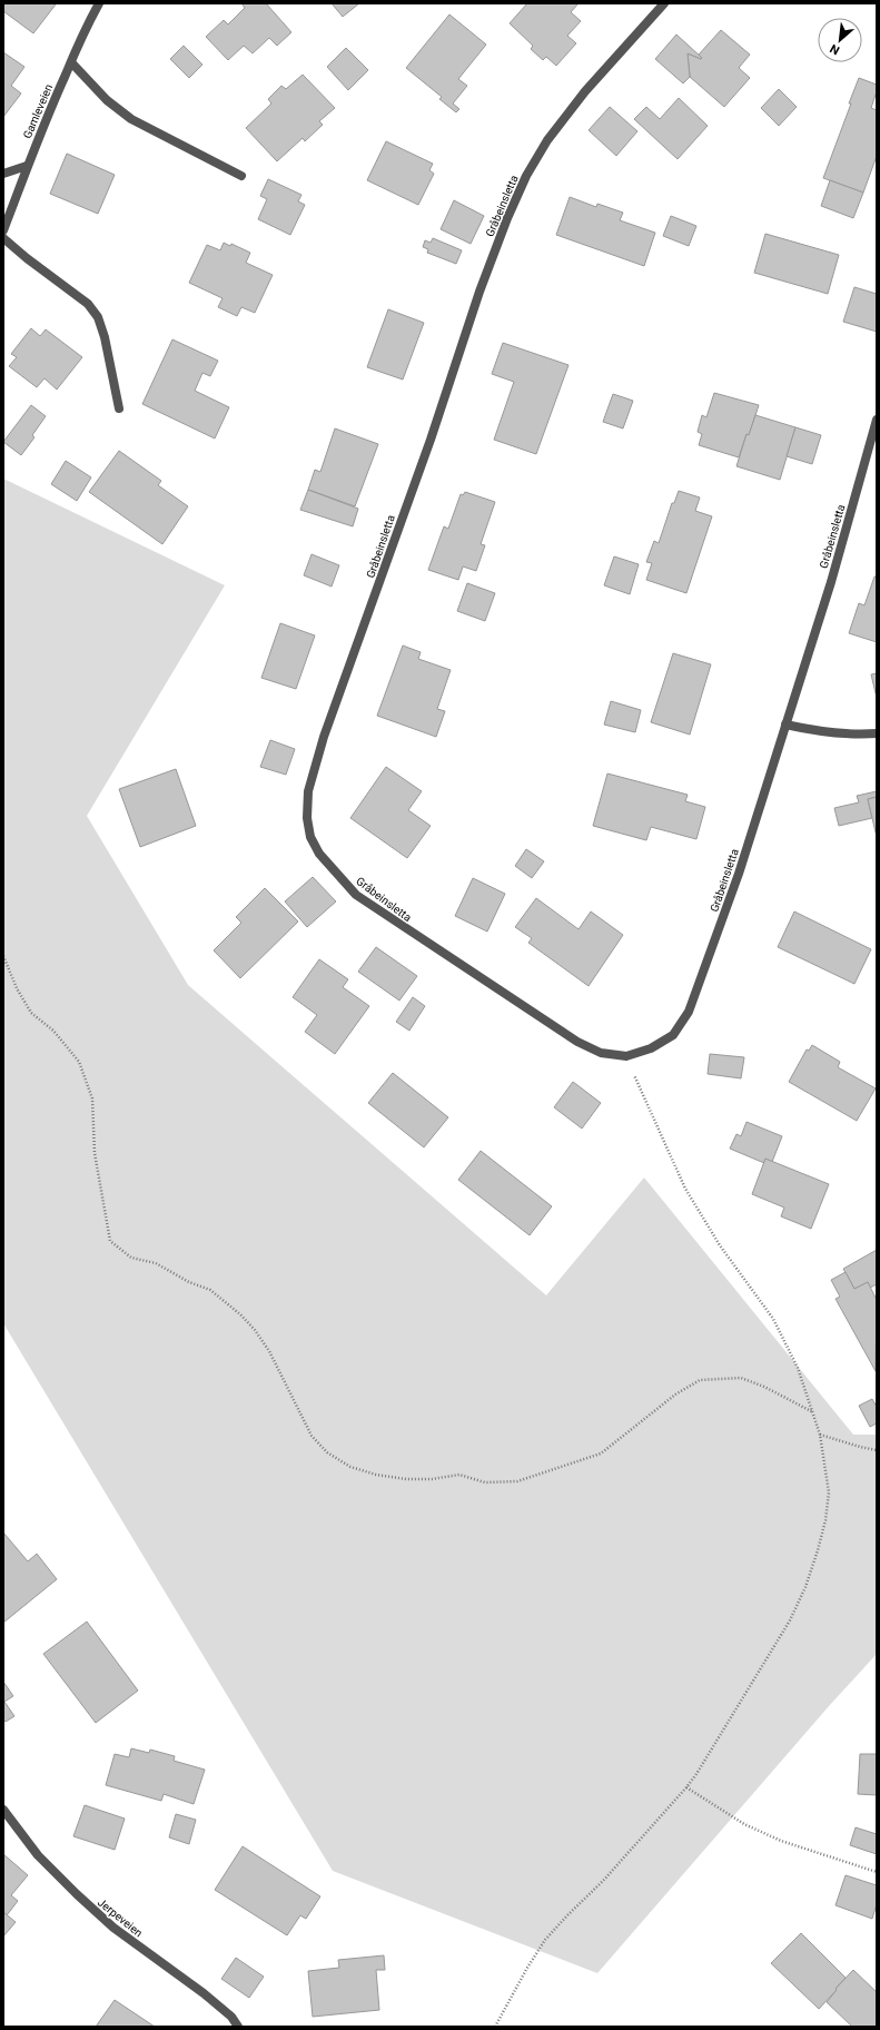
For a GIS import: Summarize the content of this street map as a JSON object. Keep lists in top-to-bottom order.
{
  "streets": {
    "street": ["Gamleveien", "Gråbeinsletta", "Jerpeveien"]
  },
  "north": "bottom left"
}
